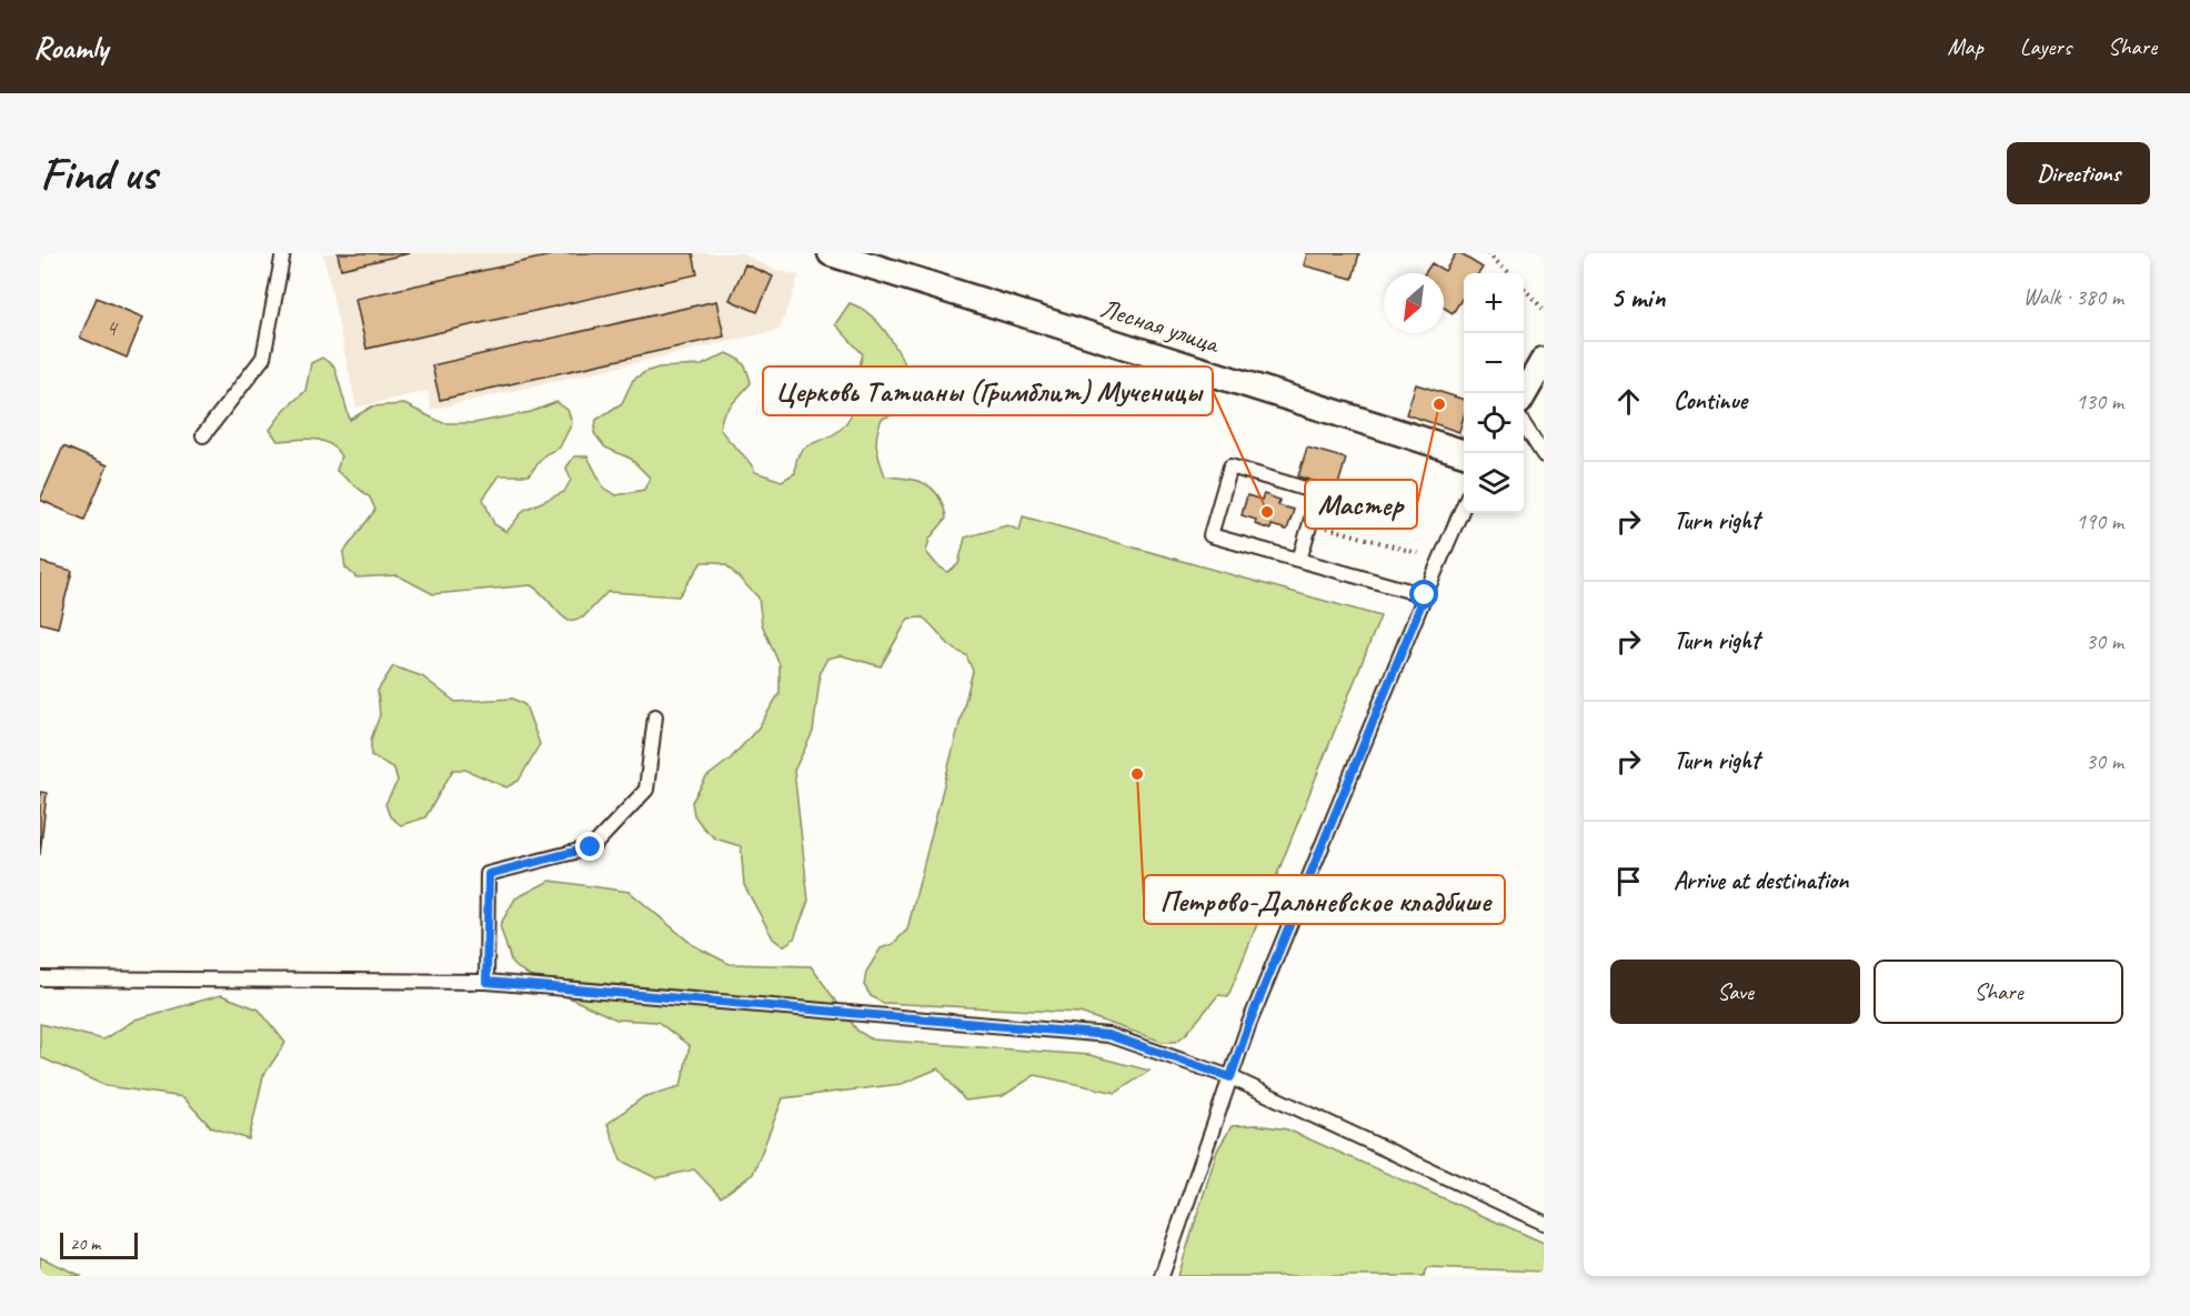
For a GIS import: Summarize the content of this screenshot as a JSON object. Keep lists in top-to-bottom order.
{
  "streets": {
    "street": ["Лесная улица"]
  },
  "places": ["Мастер", "Церковь Татианы (Гримблит) Мученицы", "Петрово-Дальневское кладбише"],
  "house_numbers": ["4"],
  "scale_bar": "20 m",
  "north": "bottom left",
  "page": {
    "header": "Roamly",
    "nav": ["Map", "Layers", "Share"],
    "buttons": [
      "Directions",
      ["Save", "Share"]
    ],
    "title": "Find us",
    "heading": ["5 min", "Walk · 380 m"],
    "map_buttons": ["+", "−"],
    "list": [
      ["Continue", "130 m"],
      ["Turn right", "190 m"],
      ["Turn right", "30 m"],
      ["Turn right", "30 m"],
      "Arrive at destination"
    ],
    "scale": "20 m"
  }
}
